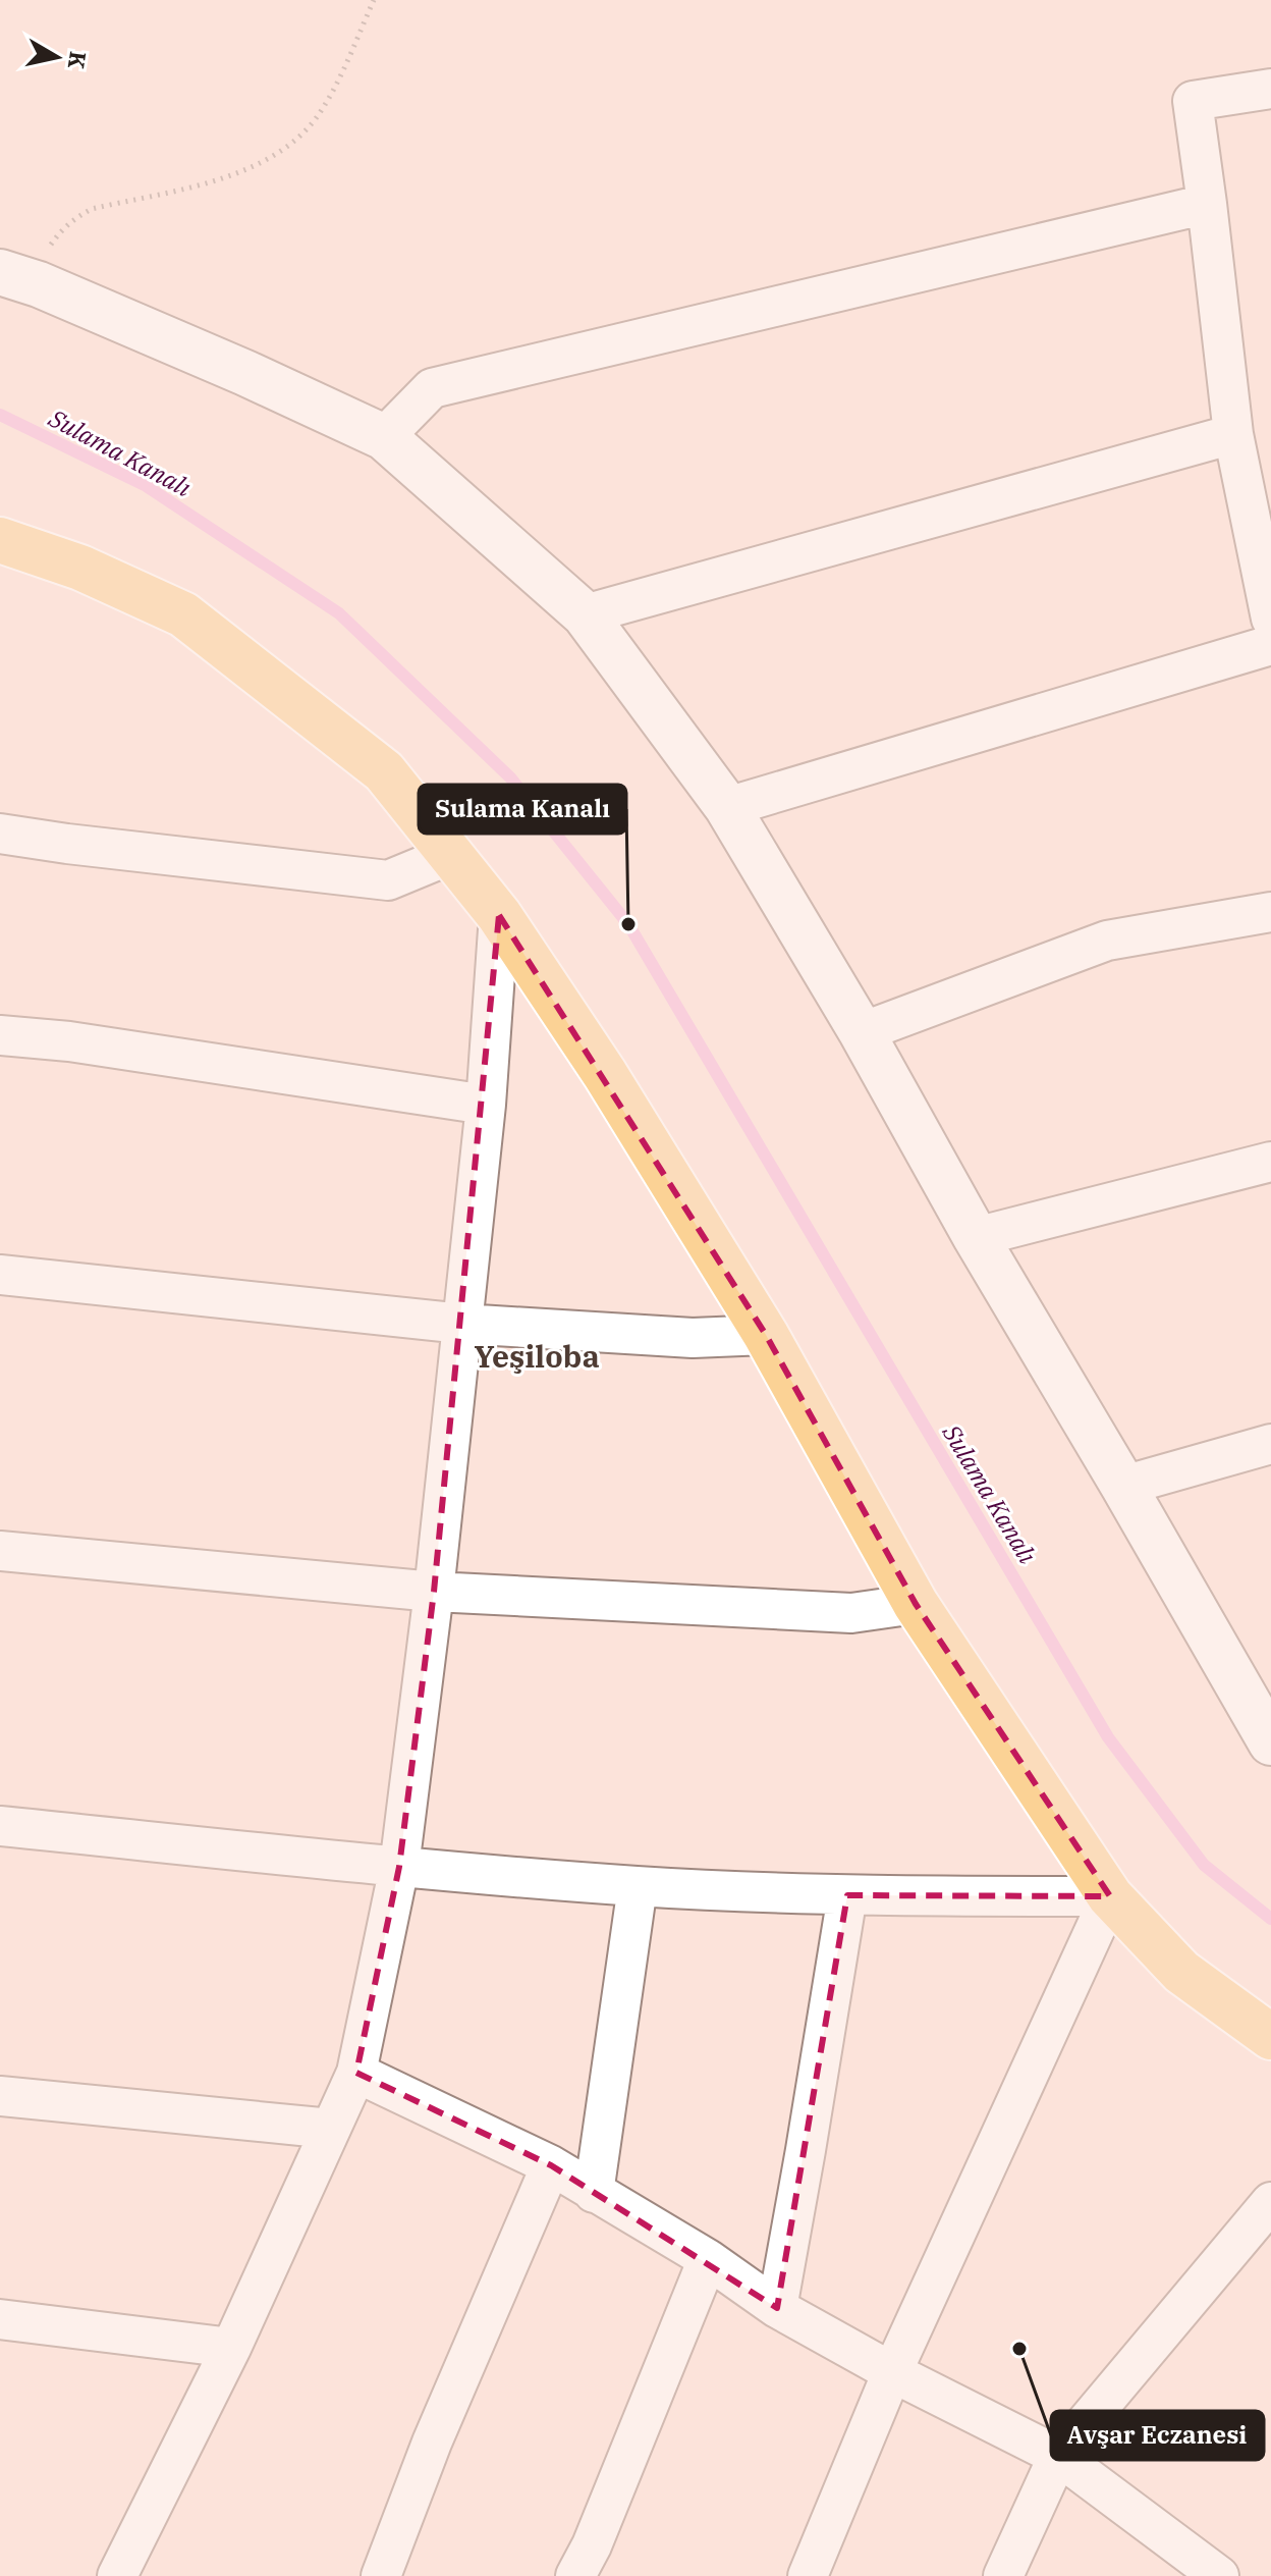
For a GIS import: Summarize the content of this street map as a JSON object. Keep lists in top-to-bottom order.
{
  "districts": ["Yeşiloba"],
  "water": ["Sulama Kanalı"],
  "places": ["Sulama Kanalı", "Avşar Eczanesi"],
  "north": "right"
}
